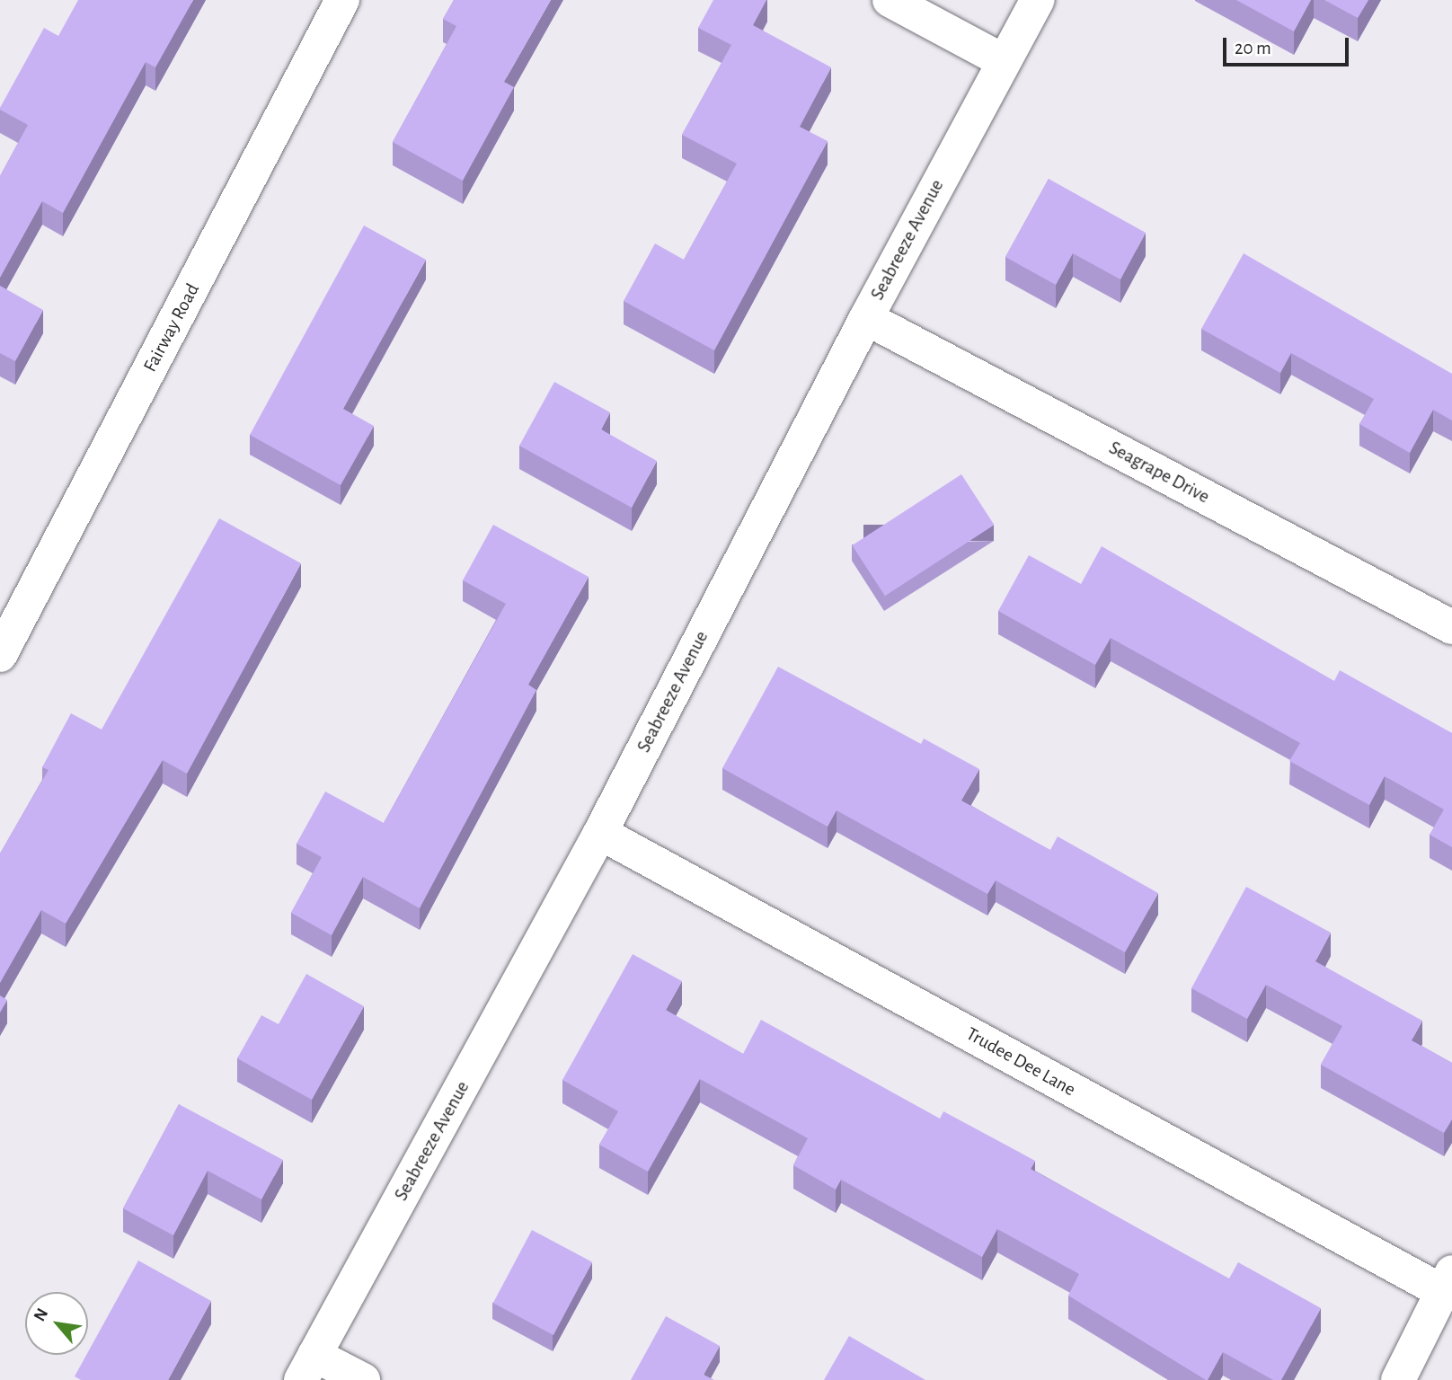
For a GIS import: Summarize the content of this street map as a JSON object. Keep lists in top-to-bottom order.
{
  "streets": {
    "street": [
      "Seabreeze Avenue",
      "Fairway Road",
      "Seagrape Drive",
      "Trudee Dee Lane"
    ]
  },
  "crossings": [
    ["Seabreeze Avenue", "Seagrape Drive"],
    ["Seabreeze Avenue", "Trudee Dee Lane"]
  ],
  "scale_bar": "20 m",
  "north": "top left"
}
